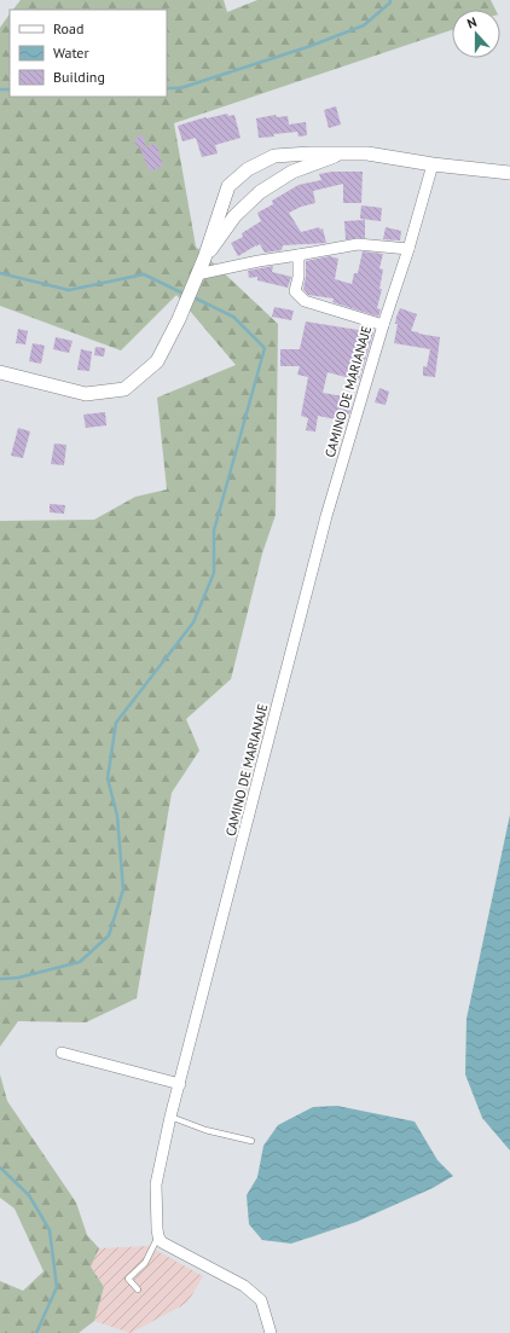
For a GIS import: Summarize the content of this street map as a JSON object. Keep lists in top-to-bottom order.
{
  "streets": {
    "street": ["CAMINO DE MARIANAJE"]
  },
  "legend": ["Road", "Water", "Building"],
  "north": "top"
}
